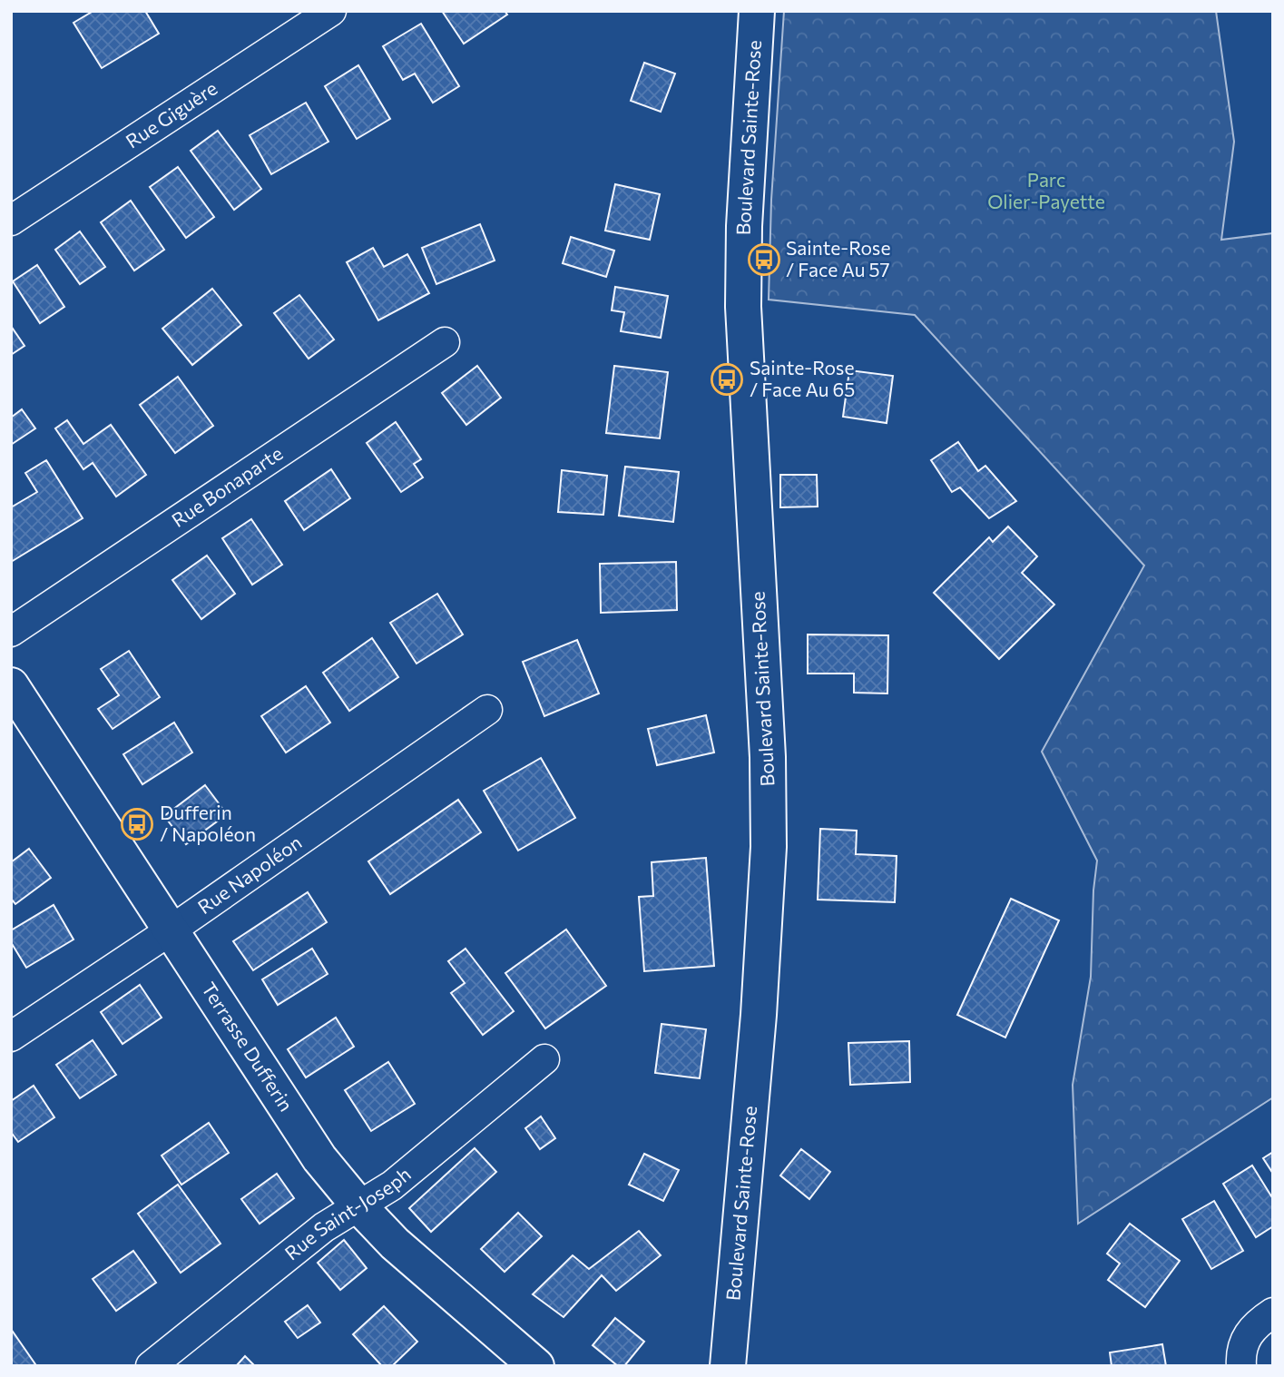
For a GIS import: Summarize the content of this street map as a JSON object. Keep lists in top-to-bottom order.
{
  "streets": {
    "street": [
      "Rue Giguère",
      "Boulevard Sainte-Rose",
      "Rue Bonaparte",
      "Rue Napoléon",
      "Terrasse Dufferin",
      "Rue Saint-Joseph"
    ]
  },
  "crossings": [
    ["Rue Napoléon", "Terrasse Dufferin"],
    ["Terrasse Dufferin", "Rue Saint-Joseph"]
  ],
  "parks": ["Parc Olier-Payette"],
  "places": {
    "bus stop": ["Sainte-Rose / Face Au 57", "Sainte-Rose / Face Au 65", "Dufferin / Napoléon"]
  }
}
